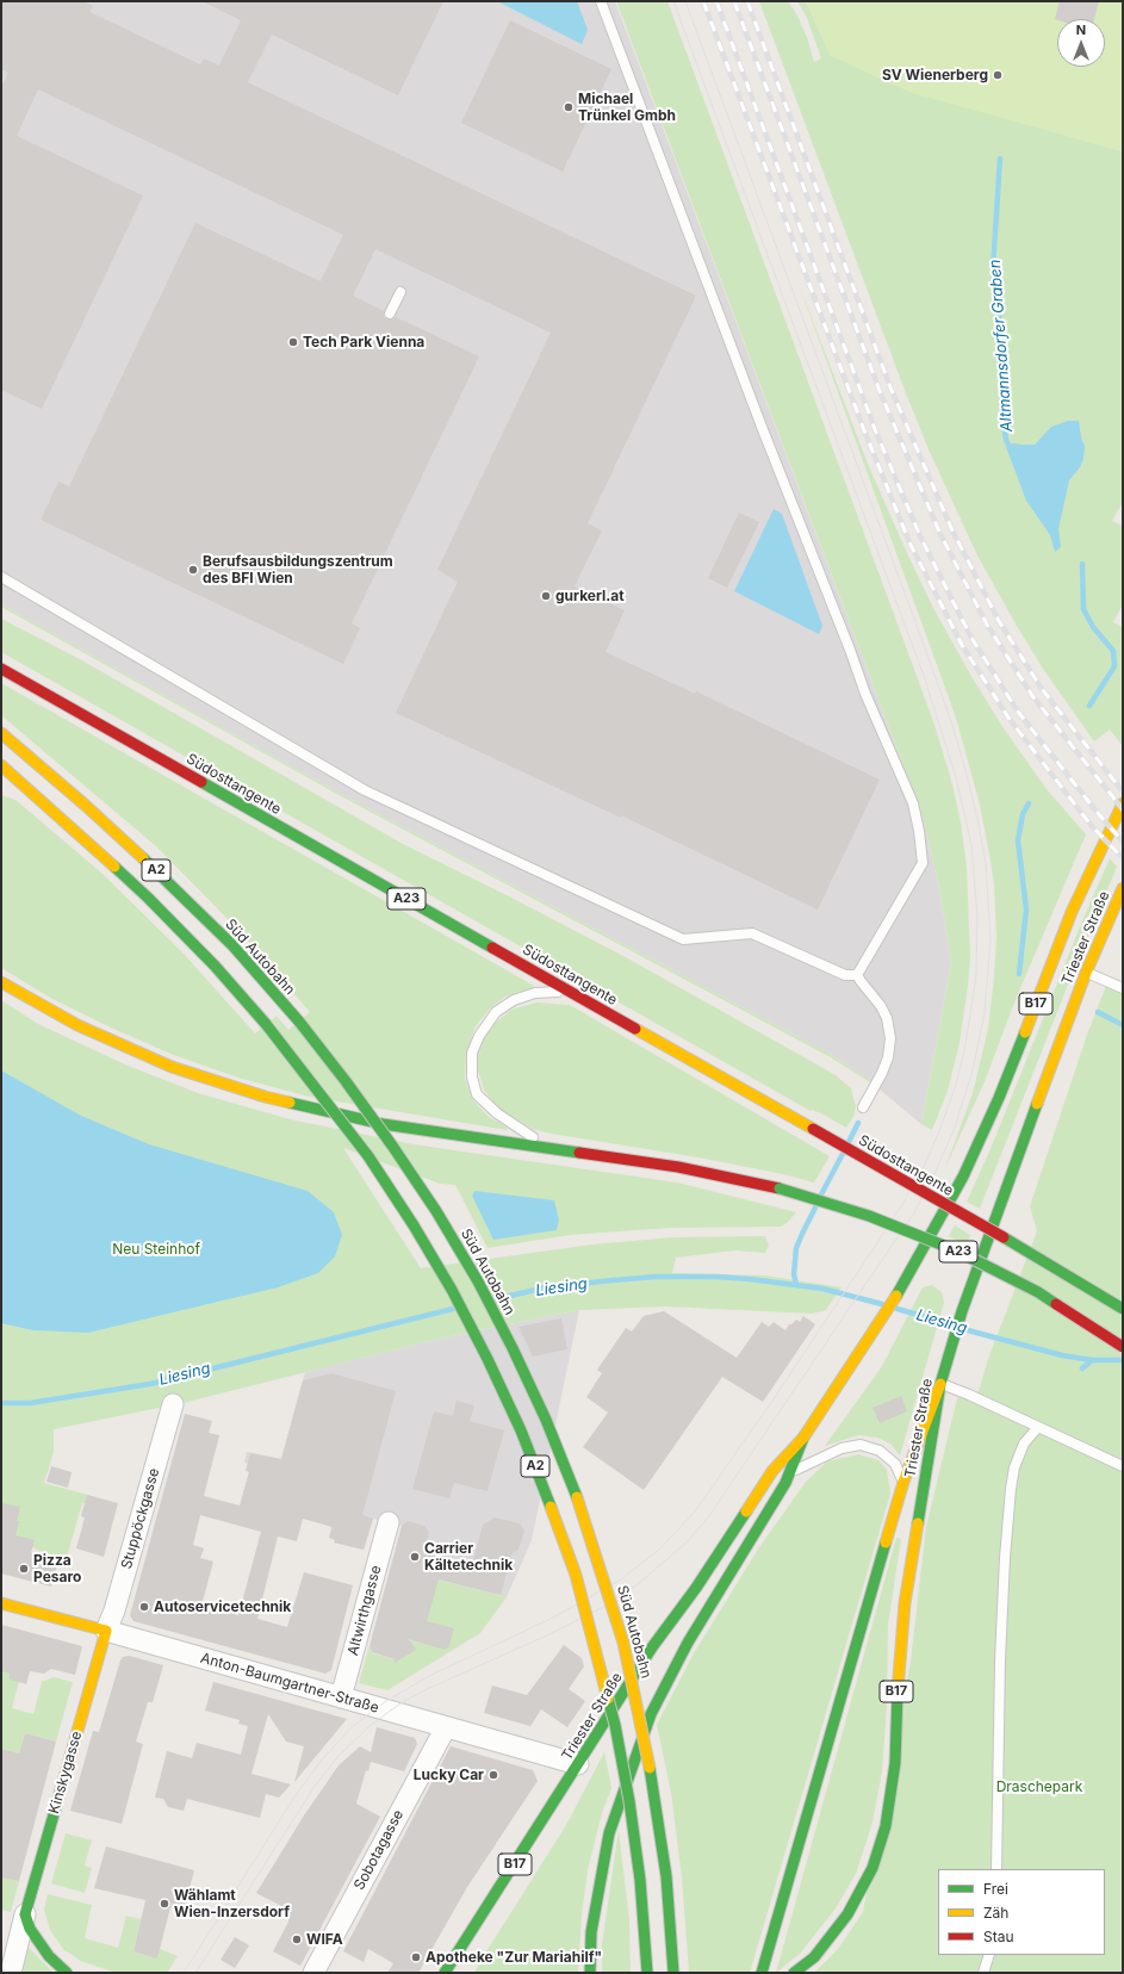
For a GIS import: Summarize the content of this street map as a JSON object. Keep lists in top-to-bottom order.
{
  "streets": {
    "main road": [
      "Südosttangente",
      "A2",
      "A23",
      "Triester Straße",
      "Süd Autobahn",
      "B17",
      "Anton-Baumgartner-Straße",
      "Kinskygasse"
    ],
    "street": ["Stuppöckgasse", "Altwirthgasse", "Sobotagasse"]
  },
  "crossings": [
    ["Triester Straße", "Anton-Baumgartner-Straße"],
    ["Stuppöckgasse", "Anton-Baumgartner-Straße"],
    ["Stuppöckgasse", "Kinskygasse"],
    ["Altwirthgasse", "Anton-Baumgartner-Straße"],
    ["Anton-Baumgartner-Straße", "Kinskygasse"],
    ["Anton-Baumgartner-Straße", "Sobotagasse"]
  ],
  "water": ["Altmannsdorfer Graben", "Liesing"],
  "parks": ["Neu Steinhof", "Draschepark"],
  "places": [
    "SV Wienerberg",
    "Michael Trünkel Gmbh",
    "Tech Park Vienna",
    "Berufsausbildungszentrum des BFI Wien",
    "gurkerl.at",
    "Carrier Kältetechnik",
    "Pizza Pesaro",
    "Autoservicetechnik",
    "Lucky Car",
    "Wählamt Wien-Inzersdorf",
    "WIFA",
    "Apotheke \"Zur Mariahilf\""
  ],
  "legend": ["Frei", "Zäh", "Stau"],
  "north": "top"
}
